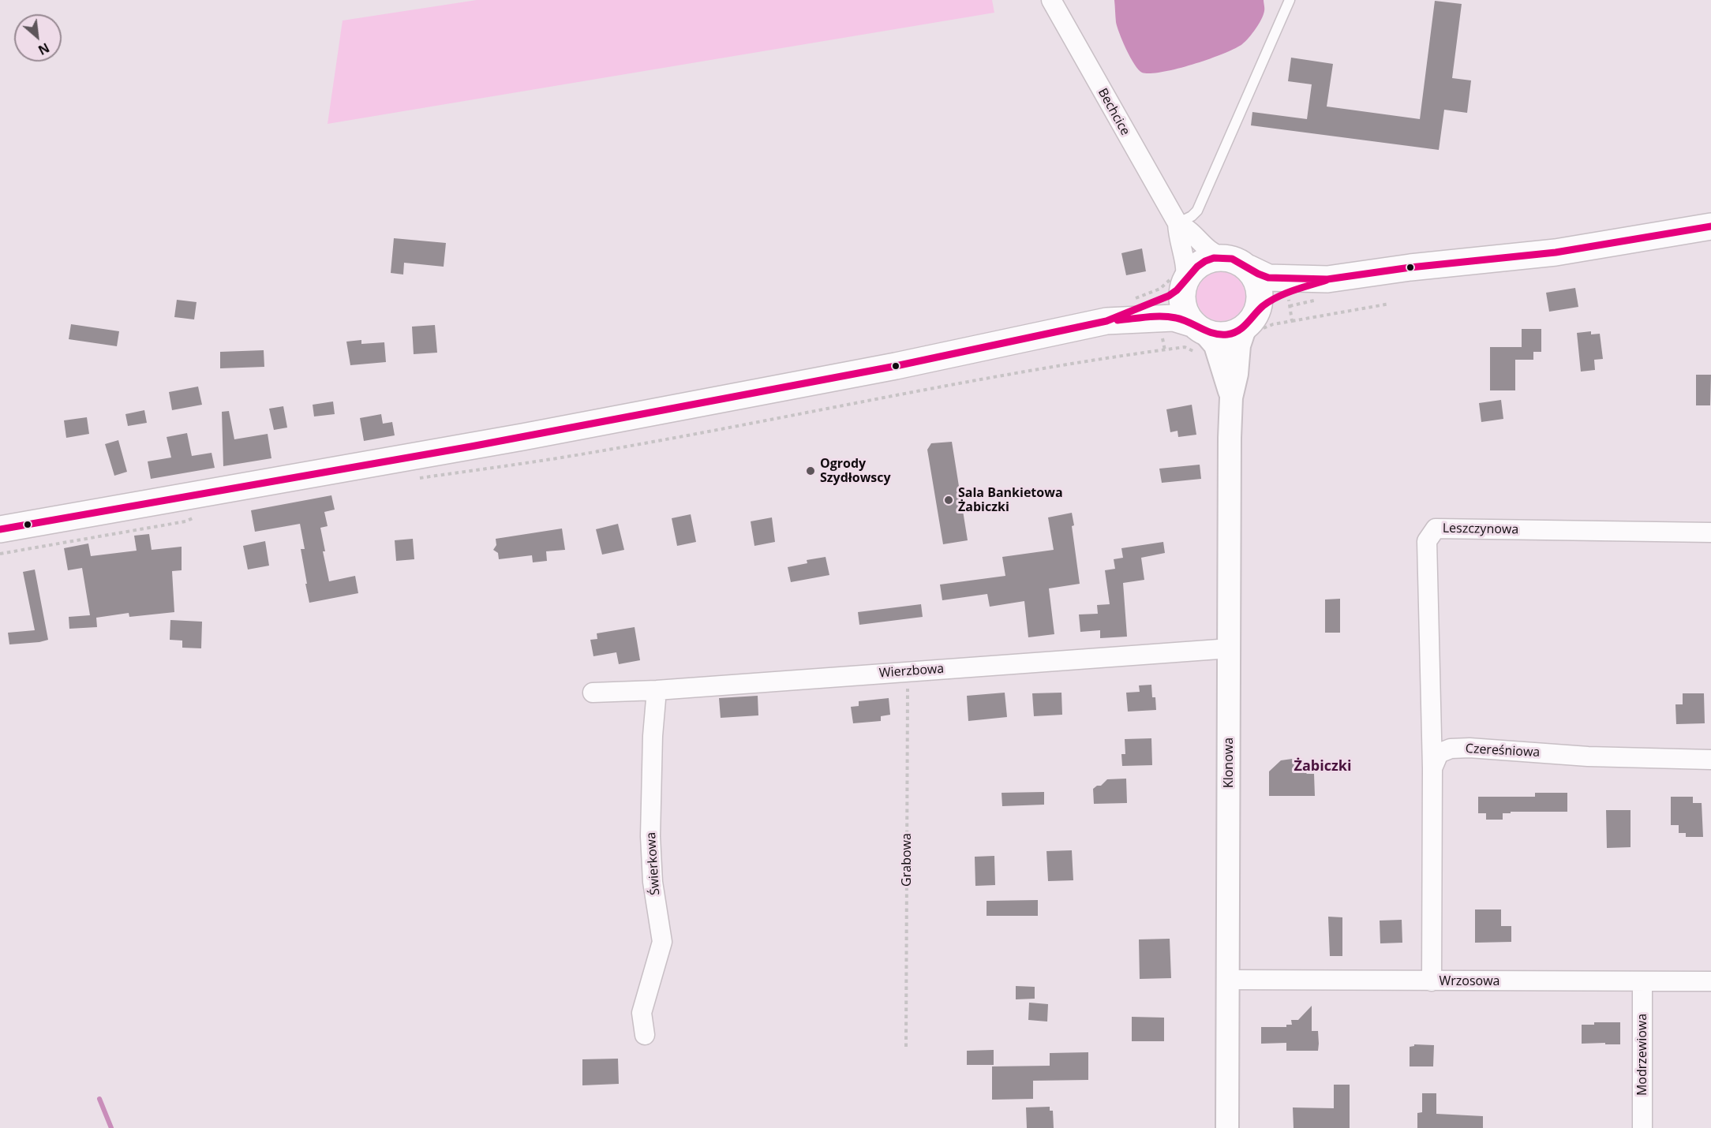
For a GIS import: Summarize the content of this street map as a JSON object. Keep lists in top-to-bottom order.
{
  "streets": {
    "street": [
      "Bechcice",
      "Leszczynowa",
      "Wierzbowa",
      "Czereśniowa",
      "Klonowa",
      "Świerkowa",
      "Wrzosowa",
      "Modrzewiowa"
    ],
    "path": ["Grabowa"]
  },
  "crossings": [
    ["Bechcice", "Klonowa"],
    ["Leszczynowa", "Czereśniowa"],
    ["Wierzbowa", "Klonowa"],
    ["Wierzbowa", "Grabowa"],
    ["Wierzbowa", "Świerkowa"],
    ["Klonowa", "Wrzosowa"],
    ["Wrzosowa", "Modrzewiowa"]
  ],
  "districts": ["Żabiczki"],
  "places": ["Ogrody Szydłowscy", "Sala Bankietowa Żabiczki"],
  "north": "bottom right"
}
